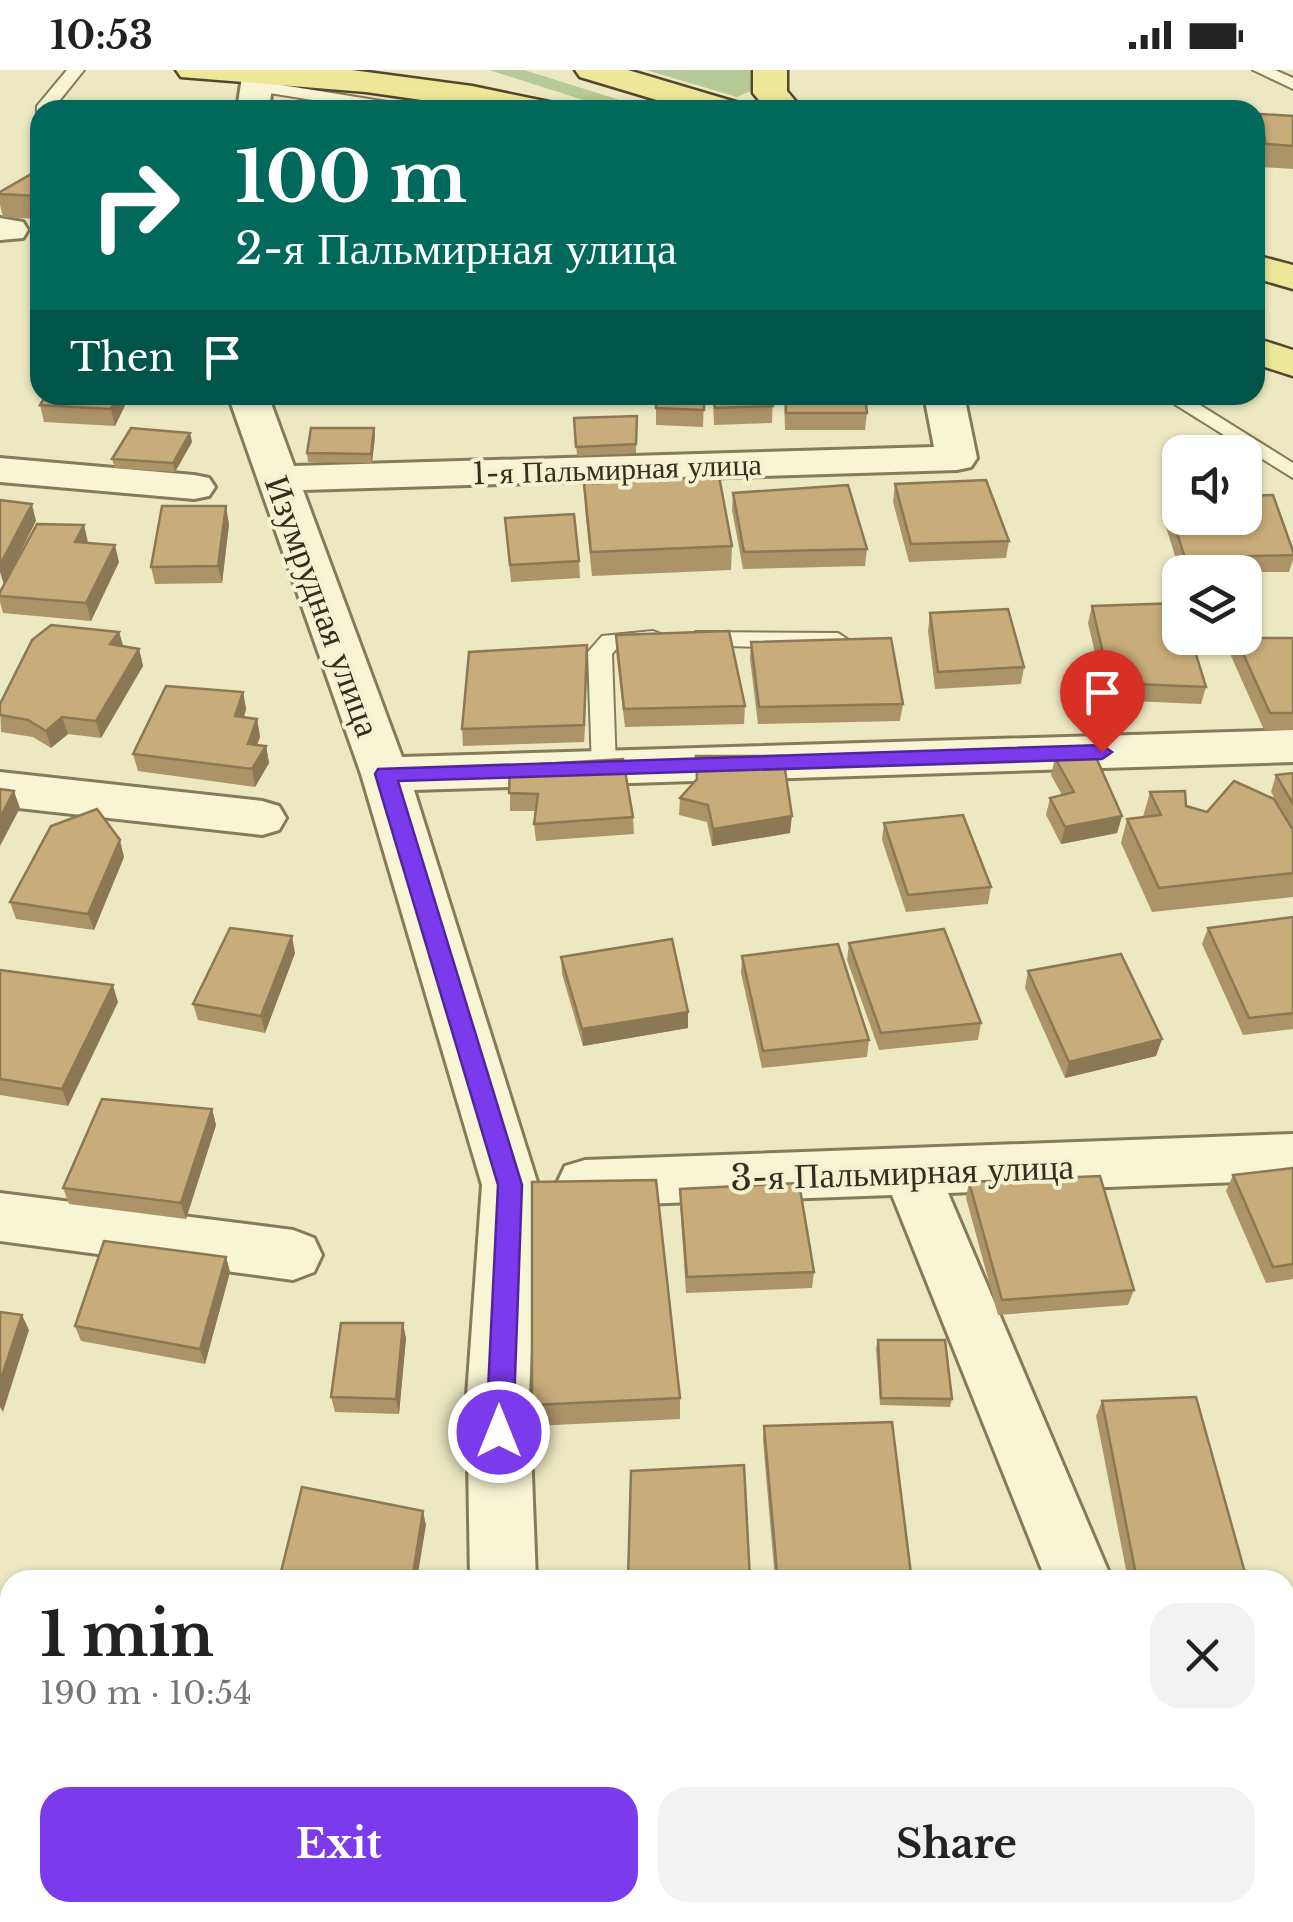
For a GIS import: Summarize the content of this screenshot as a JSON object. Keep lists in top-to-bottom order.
{
  "streets": {
    "street": ["1-я Пальмирная улица", "Изумрудная улица", "3-я Пальмирная улица"]
  },
  "crossings": [
    ["1-я Пальмирная улица", "Изумрудная улица"],
    ["Изумрудная улица", "3-я Пальмирная улица"]
  ],
  "page": {
    "status": "10:53",
    "turn": ["100 m", "2-я Пальмирная улица"],
    "then": "Then",
    "heading": ["1 min", "190 m · 10:54"],
    "buttons": ["Exit", "Share"]
  }
}
